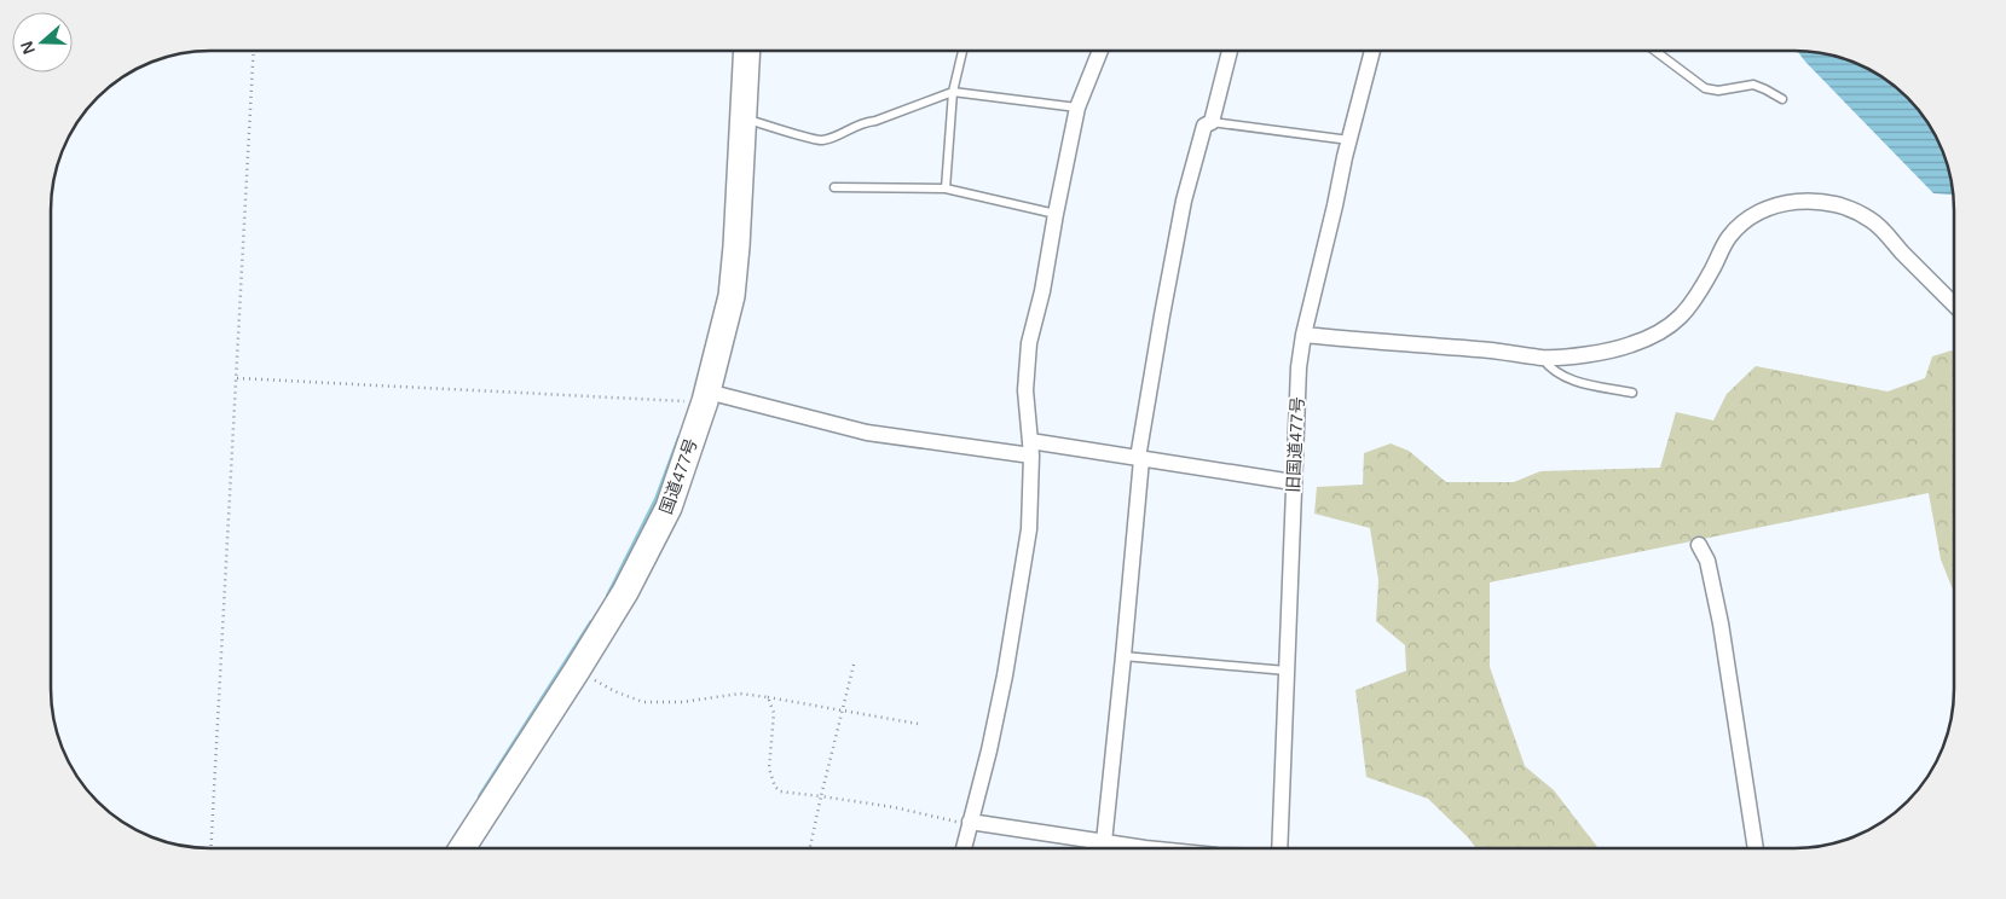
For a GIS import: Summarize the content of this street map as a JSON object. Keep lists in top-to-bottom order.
{
  "streets": {
    "highway": ["国道477号"],
    "street": ["旧国道477号"]
  },
  "north": "left"
}
